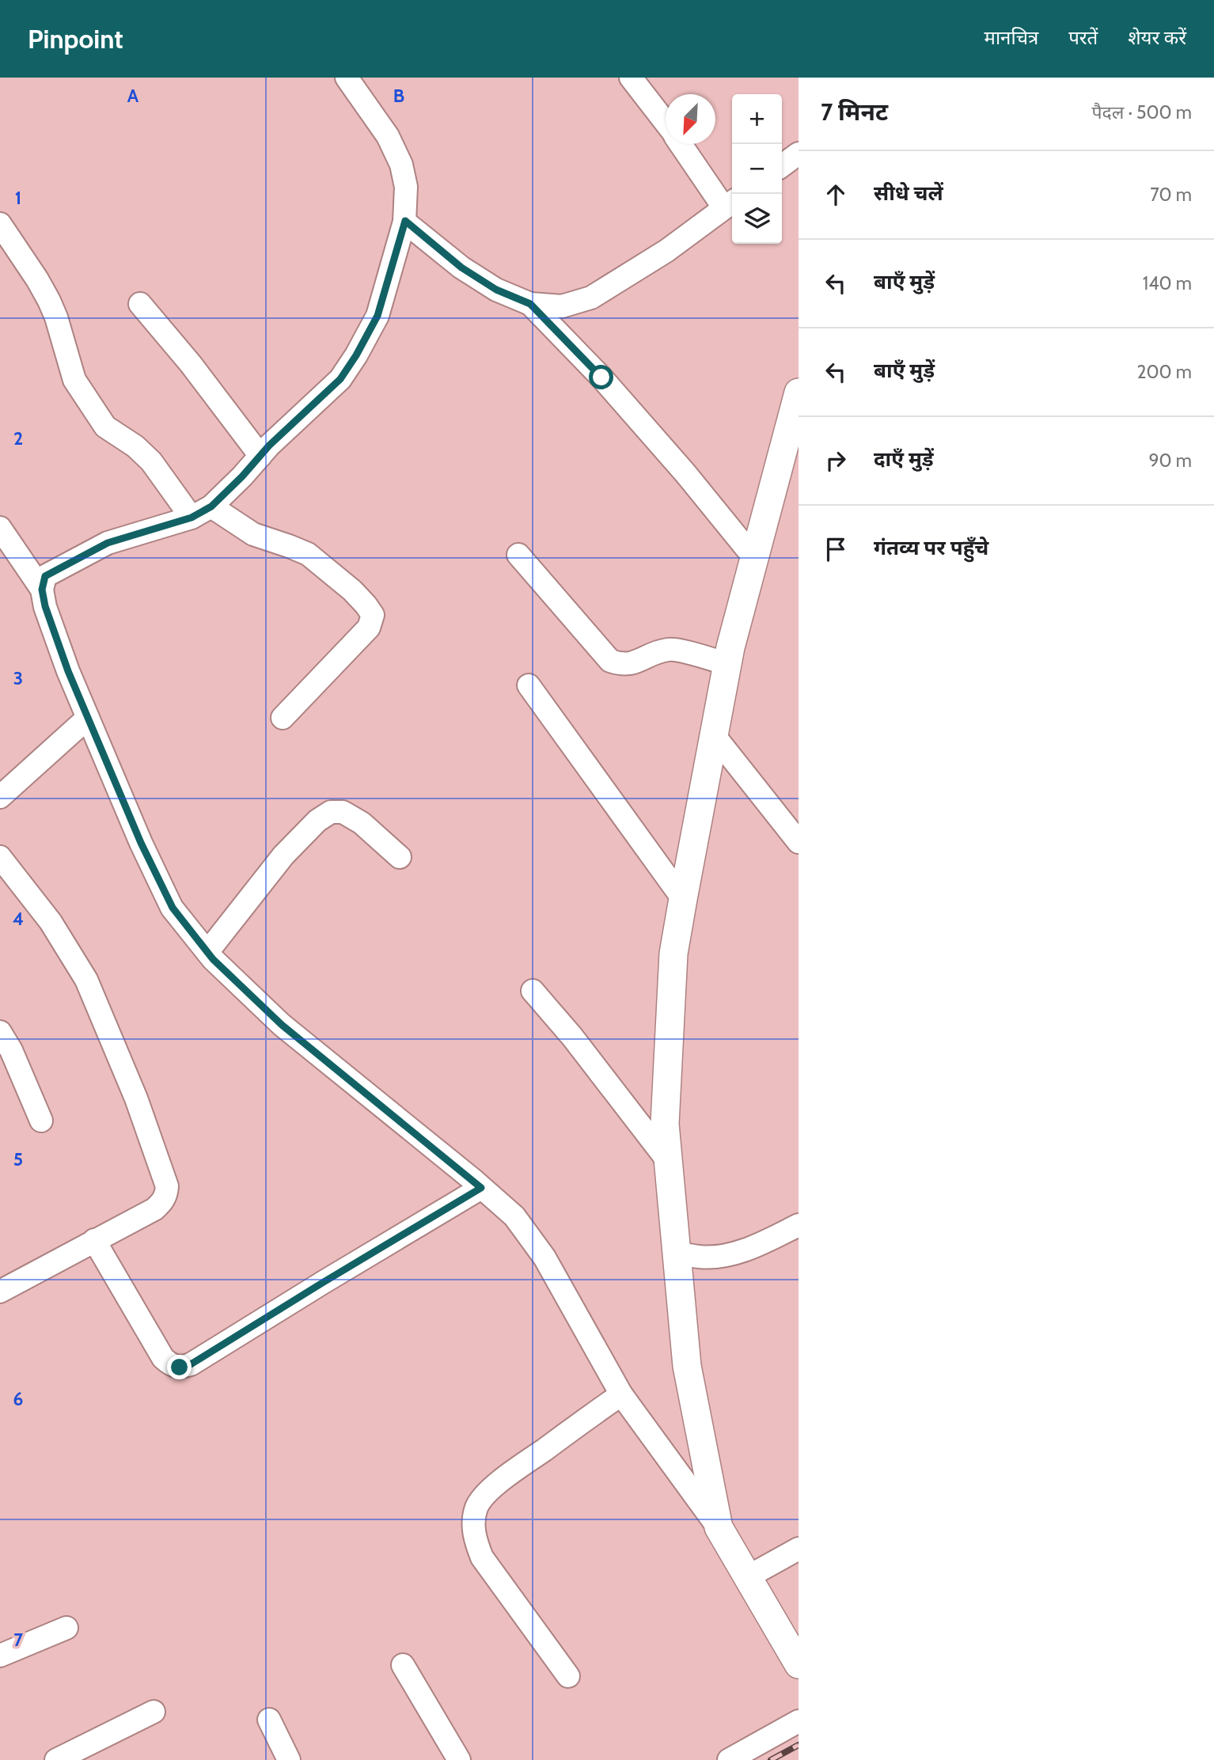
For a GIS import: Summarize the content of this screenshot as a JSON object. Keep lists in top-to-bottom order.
{
  "north": "bottom left",
  "page": {
    "header": "Pinpoint",
    "nav": ["मानचित्र", "परतें", "शेयर करें"],
    "heading": ["7 मिनट", "पैदल · 500 m"],
    "map_buttons": ["+", "−"],
    "list": [
      ["सीधे चलें", "70 m"],
      ["बाएँ मुड़ें", "140 m"],
      ["बाएँ मुड़ें", "200 m"],
      ["दाएँ मुड़ें", "90 m"],
      "गंतव्य पर पहुँचे"
    ]
  },
  "grid": {
    "columns": ["A", "B"],
    "rows": [
      "1",
      "2",
      "3",
      "4",
      "5",
      "6",
      "7"
    ]
  }
}
